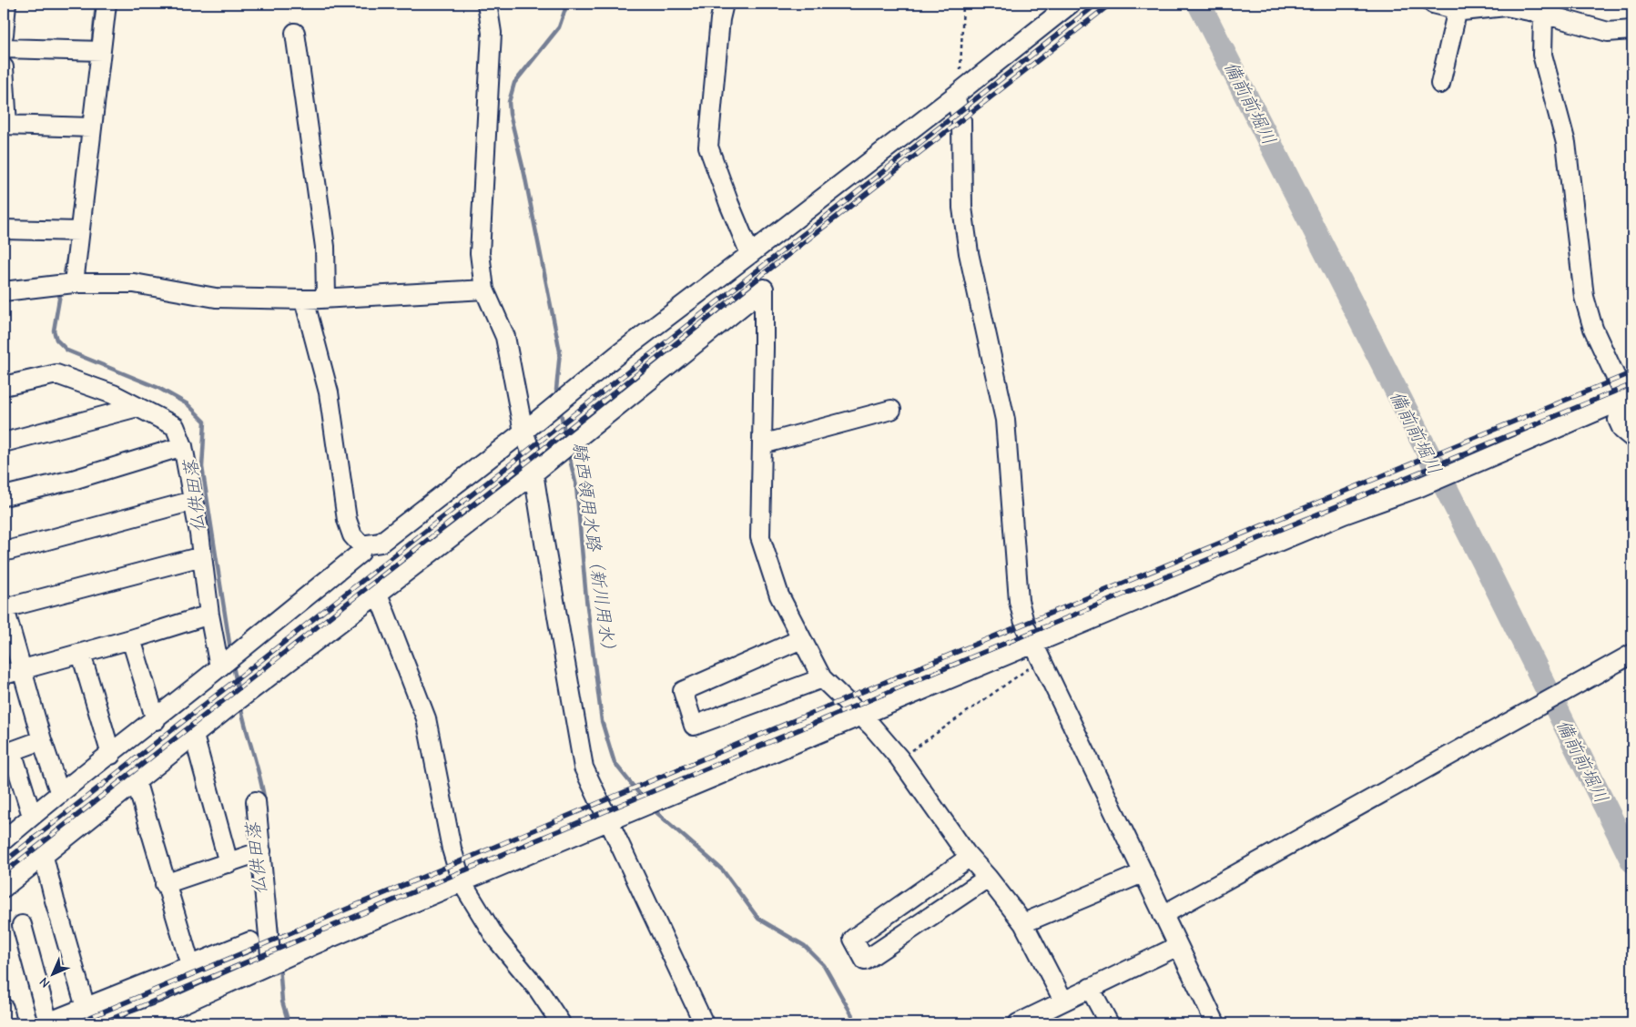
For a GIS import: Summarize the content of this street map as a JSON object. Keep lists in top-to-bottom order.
{
  "water": ["備前前堀川", "仏供田落", "騎西領用水路（新川用水）"],
  "north": "bottom left"
}
